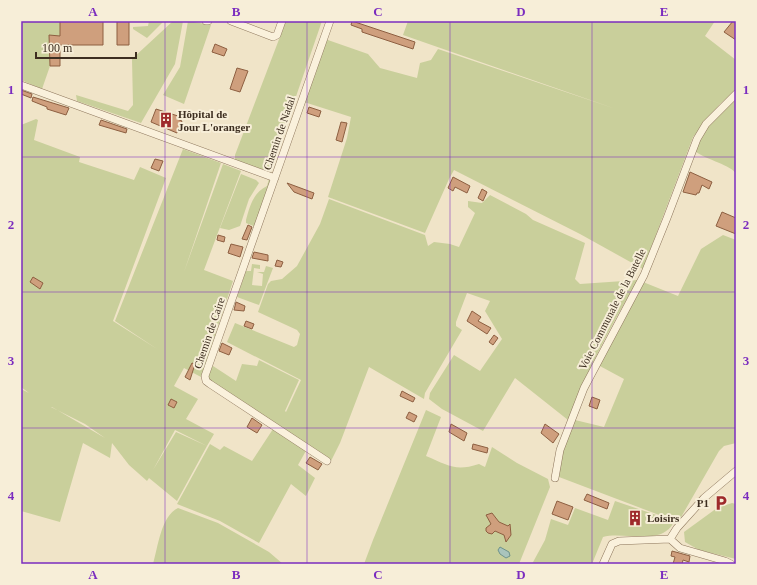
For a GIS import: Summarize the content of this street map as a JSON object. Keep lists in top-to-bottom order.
{
  "streets": {
    "street": ["Chemin de Nadal", "Voie Communale de la Batelle", "Chemin de Caire"]
  },
  "crossings": [
    ["Chemin de Nadal", "Chemin de Caire"]
  ],
  "places": {
    "building": ["Hôpital de Jour L'oranger", "Loisirs"],
    "parking": ["P1"]
  },
  "scale_bar": "100 m",
  "grid": {
    "columns": [
      "A",
      "B",
      "C",
      "D",
      "E"
    ],
    "rows": [
      "1",
      "2",
      "3",
      "4"
    ]
  }
}
